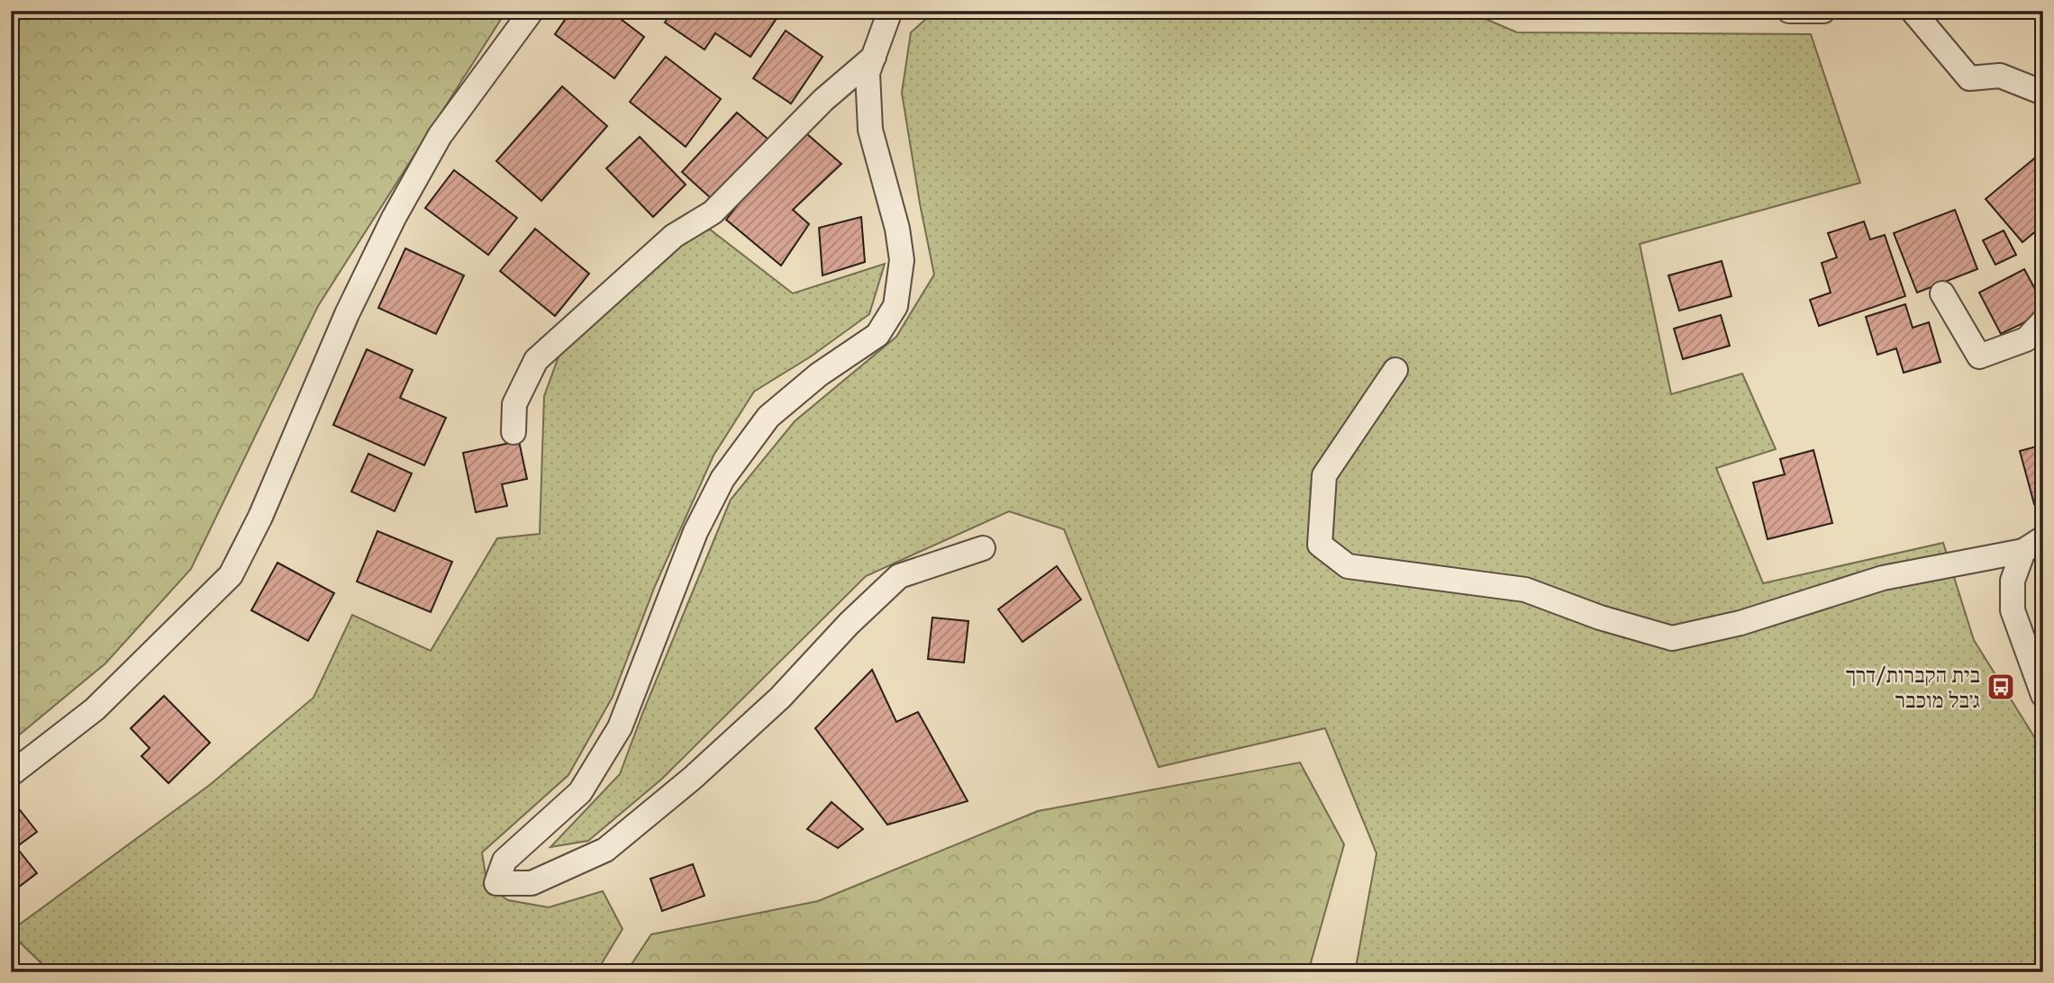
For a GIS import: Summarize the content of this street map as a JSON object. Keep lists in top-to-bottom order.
{
  "places": {
    "bus stop": ["בית הקברות/דרך ג׳בל מוכבר"]
  }
}
